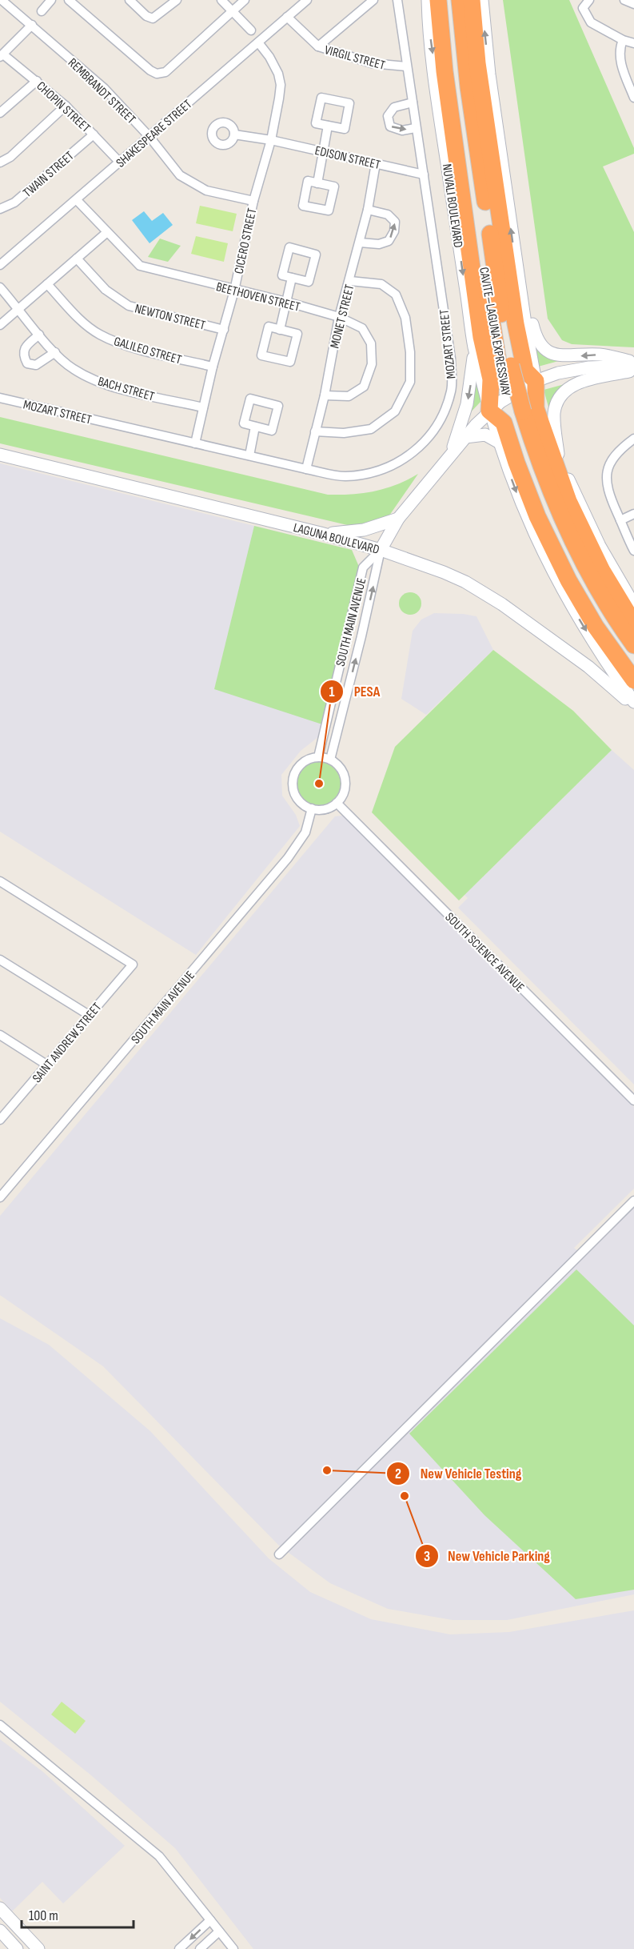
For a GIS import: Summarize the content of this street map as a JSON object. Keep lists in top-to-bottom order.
{
  "streets": {
    "highway": ["CAVITE–LAGUNA EXPRESSWAY"],
    "main road": ["NUVALI BOULEVARD", "LAGUNA BOULEVARD"],
    "street": [
      "VIRGIL STREET",
      "REMBRANDT STREET",
      "CHOPIN STREET",
      "SHAKESPEARE STREET",
      "EDISON STREET",
      "TWAIN STREET",
      "CICERO STREET",
      "BEETHOVEN STREET",
      "NEWTON STREET",
      "MONET STREET",
      "MOZART STREET",
      "GALILEO STREET",
      "BACH STREET",
      "SOUTH MAIN AVENUE",
      "SOUTH SCIENCE AVENUE",
      "SAINT ANDREW STREET"
    ]
  },
  "crossings": [
    ["VIRGIL STREET", "SHAKESPEARE STREET"],
    ["VIRGIL STREET", "MOZART STREET"],
    ["REMBRANDT STREET", "SHAKESPEARE STREET"],
    ["REMBRANDT STREET", "CICERO STREET"],
    ["CHOPIN STREET", "SHAKESPEARE STREET"],
    ["CHOPIN STREET", "TWAIN STREET"],
    ["SHAKESPEARE STREET", "CICERO STREET"],
    ["SHAKESPEARE STREET", "BEETHOVEN STREET"],
    ["EDISON STREET", "CICERO STREET"],
    ["EDISON STREET", "MONET STREET"],
    ["EDISON STREET", "MOZART STREET"],
    ["CICERO STREET", "BEETHOVEN STREET"],
    ["CICERO STREET", "NEWTON STREET"],
    ["CICERO STREET", "MOZART STREET"],
    ["CICERO STREET", "GALILEO STREET"],
    ["CICERO STREET", "BACH STREET"],
    ["BEETHOVEN STREET", "MONET STREET"],
    ["MONET STREET", "MOZART STREET"],
    ["LAGUNA BOULEVARD", "SOUTH MAIN AVENUE"],
    ["SOUTH MAIN AVENUE", "SOUTH SCIENCE AVENUE"]
  ],
  "places": ["PESA", "New Vehicle Testing", "New Vehicle Parking"],
  "scale_bar": "100 m"
}
